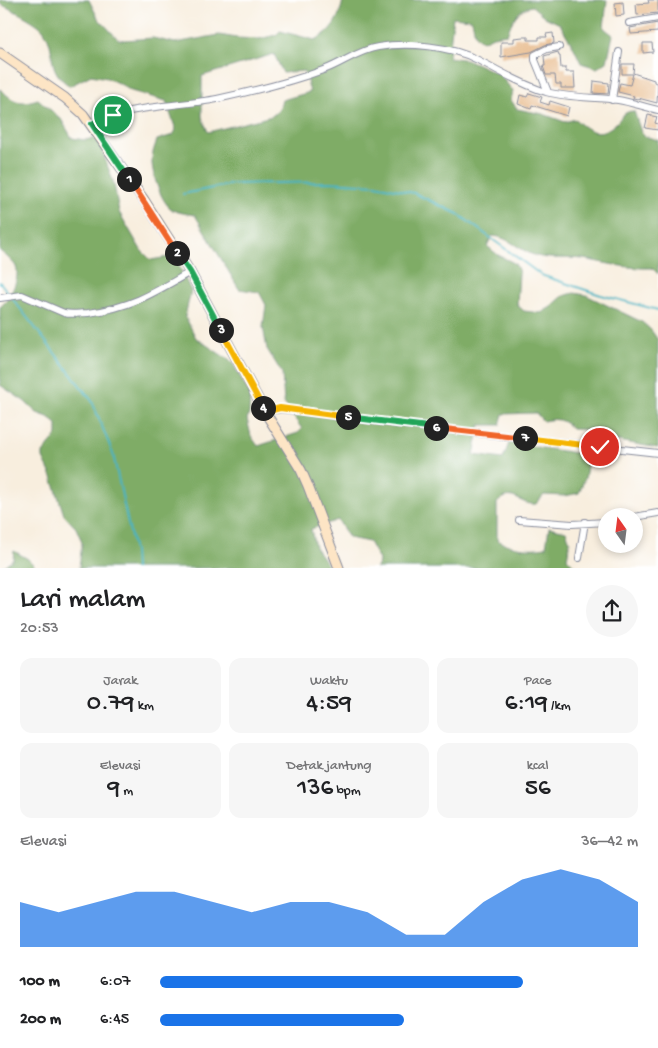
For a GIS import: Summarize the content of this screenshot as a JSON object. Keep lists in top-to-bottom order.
{
  "north": "top",
  "page": {
    "pins": [
      "1",
      "2",
      "3",
      "4",
      "5",
      "6",
      "7"
    ],
    "heading": ["Lari malam", "20:53"],
    "stats": [
      ["Jarak", "0.79 km"],
      ["Waktu", "4:59"],
      ["Pace", "6:19 /km"],
      ["Elevasi", "9 m"],
      ["Detak jantung", "136 bpm"],
      ["kcal", "56"]
    ],
    "chart": ["Elevasi", "36–42 m"],
    "list": [
      {
        "name": "100 m",
        "note": "6:07"
      },
      {
        "name": "200 m",
        "note": "6:45"
      }
    ]
  }
}
